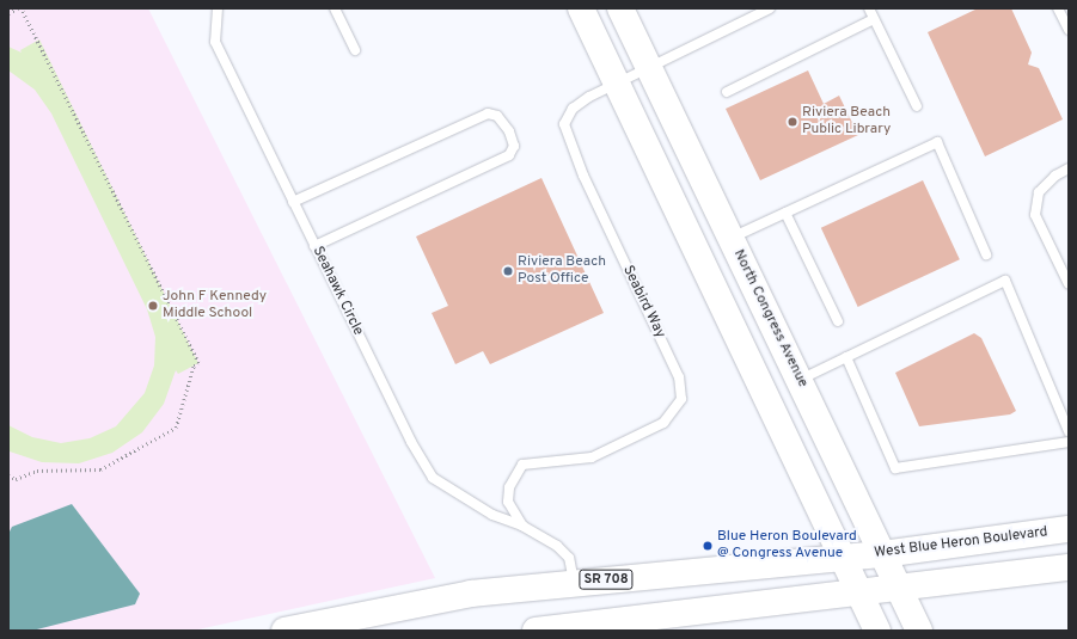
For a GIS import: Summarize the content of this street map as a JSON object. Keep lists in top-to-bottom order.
{
  "streets": {
    "street": ["North Congress Avenue", "West Blue Heron Boulevard", "SR 708"],
    "lane": ["Seahawk Circle", "Seabird Way"]
  },
  "crossings": [
    ["Seahawk Circle", "Seabird Way"],
    ["Seabird Way", "North Congress Avenue"],
    ["Seabird Way", "West Blue Heron Boulevard"],
    ["North Congress Avenue", "West Blue Heron Boulevard"]
  ],
  "places": [
    "Riviera Beach Public Library",
    "Riviera Beach Post Office",
    "John F Kennedy Middle School",
    "Blue Heron Boulevard @ Congress Avenue"
  ]
}
